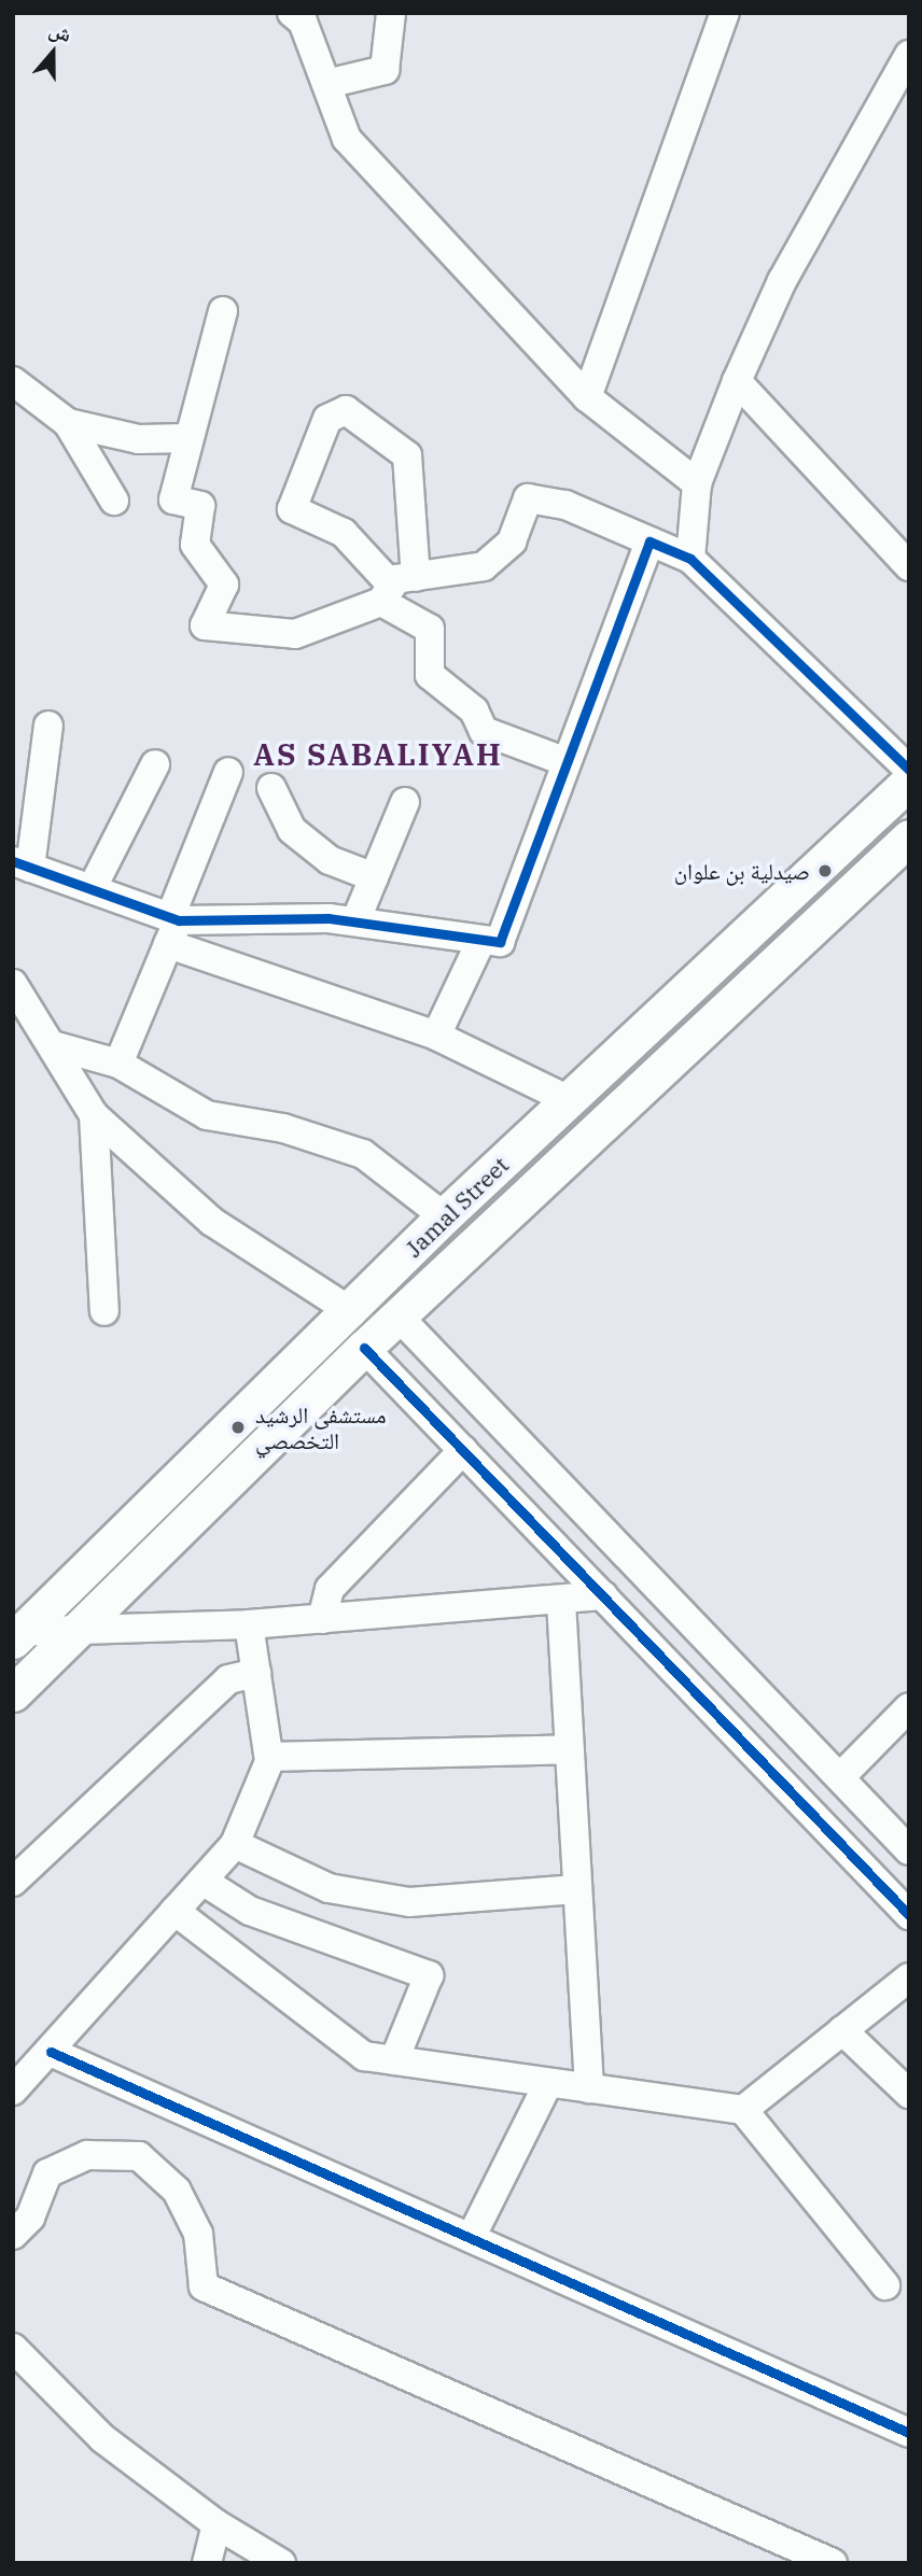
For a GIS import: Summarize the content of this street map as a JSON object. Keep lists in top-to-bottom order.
{
  "streets": {
    "main road": ["Jamal Street"]
  },
  "districts": ["AS SABALIYAH"],
  "places": ["صيدلية بن علوان", "مستشفى الرشيد التخصصي"],
  "north": "top"
}
